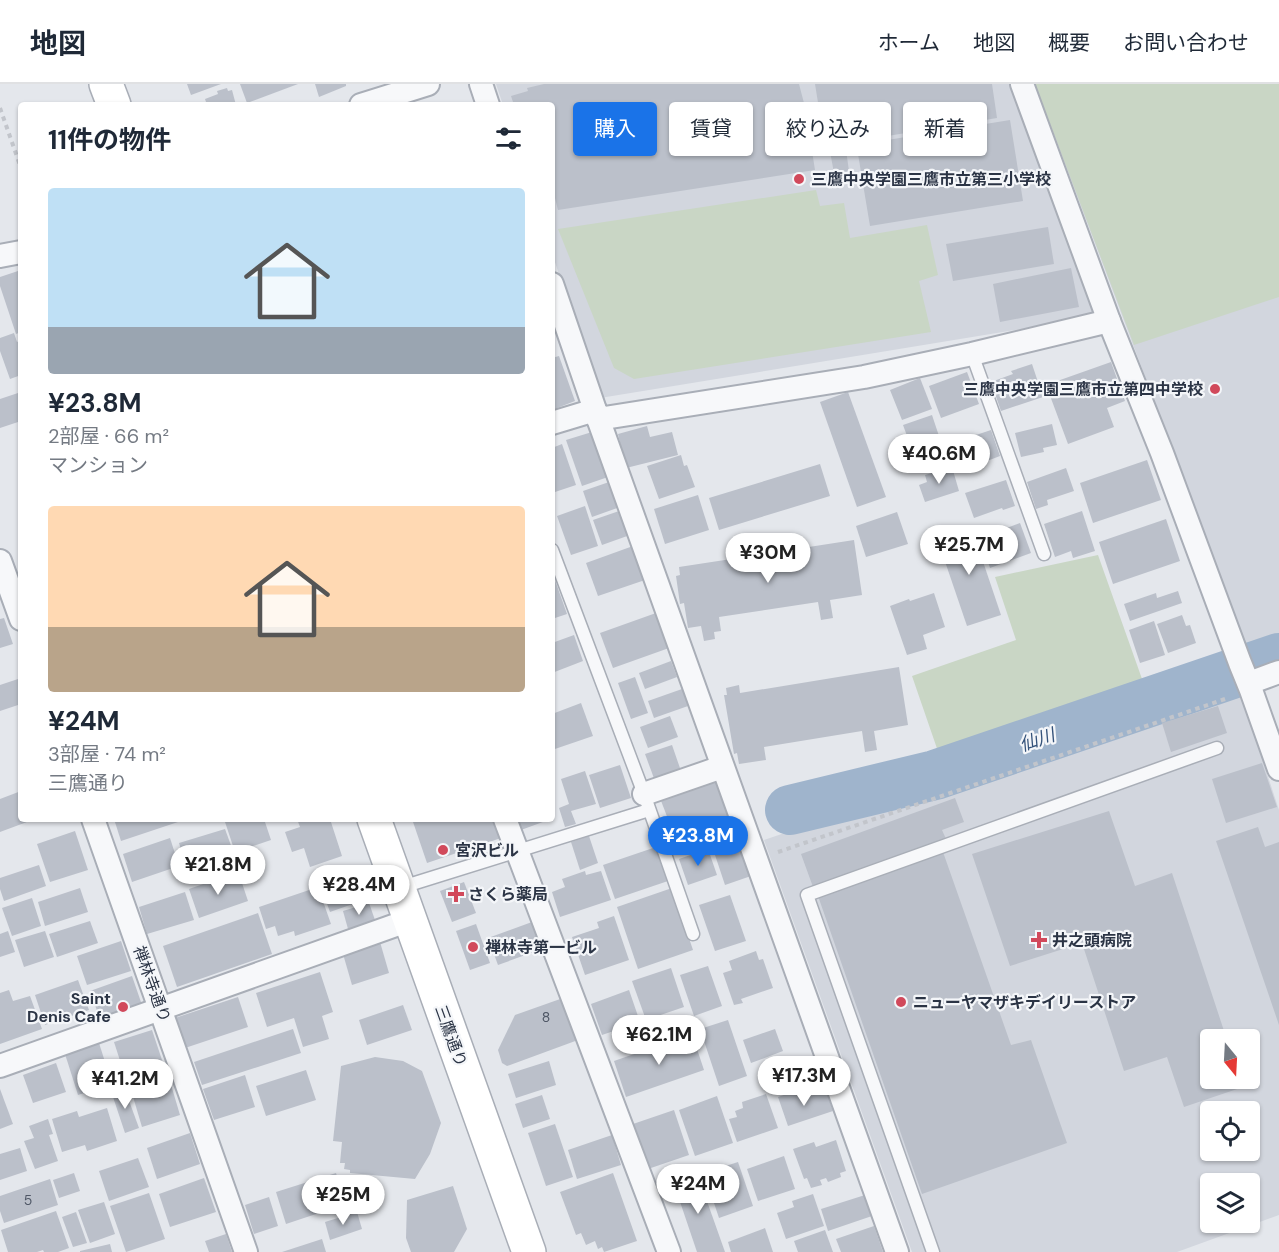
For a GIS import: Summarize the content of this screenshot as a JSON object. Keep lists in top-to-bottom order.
{
  "streets": {
    "main road": ["三鷹通り"],
    "street": ["禅林寺通り"]
  },
  "water": ["仙川"],
  "places": {
    "other": [
      "三鷹中央学園三鷹市立第三小学校",
      "三鷹中央学園三鷹市立第四中学校",
      "宮沢ビル",
      "禅林寺第一ビル",
      "ニューヤマザキデイリーストア",
      "Saint Denis Cafe"
    ],
    "health": ["さくら薬局", "井之頭病院"]
  },
  "house_numbers": ["8", "5"],
  "north": "bottom",
  "page": {
    "header": "地図",
    "nav": [
      "ホーム",
      "地図",
      "概要",
      "お問い合わせ"
    ],
    "chip": [
      "購入",
      "賃貸",
      "絞り込み",
      "新着"
    ],
    "heading": "11件の物件",
    "list": [
      {
        "name": "¥23.8M",
        "note": "2部屋 · 66 m² · マンション"
      },
      {
        "name": "¥24M",
        "note": "3部屋 · 74 m² · 三鷹通り"
      }
    ],
    "price": [
      "¥40.6M",
      "¥25.7M",
      "¥30M",
      "¥23.8M",
      "¥21.8M",
      "¥28.4M",
      "¥62.1M",
      "¥17.3M",
      "¥41.2M",
      "¥24M",
      "¥25M"
    ]
  }
}
